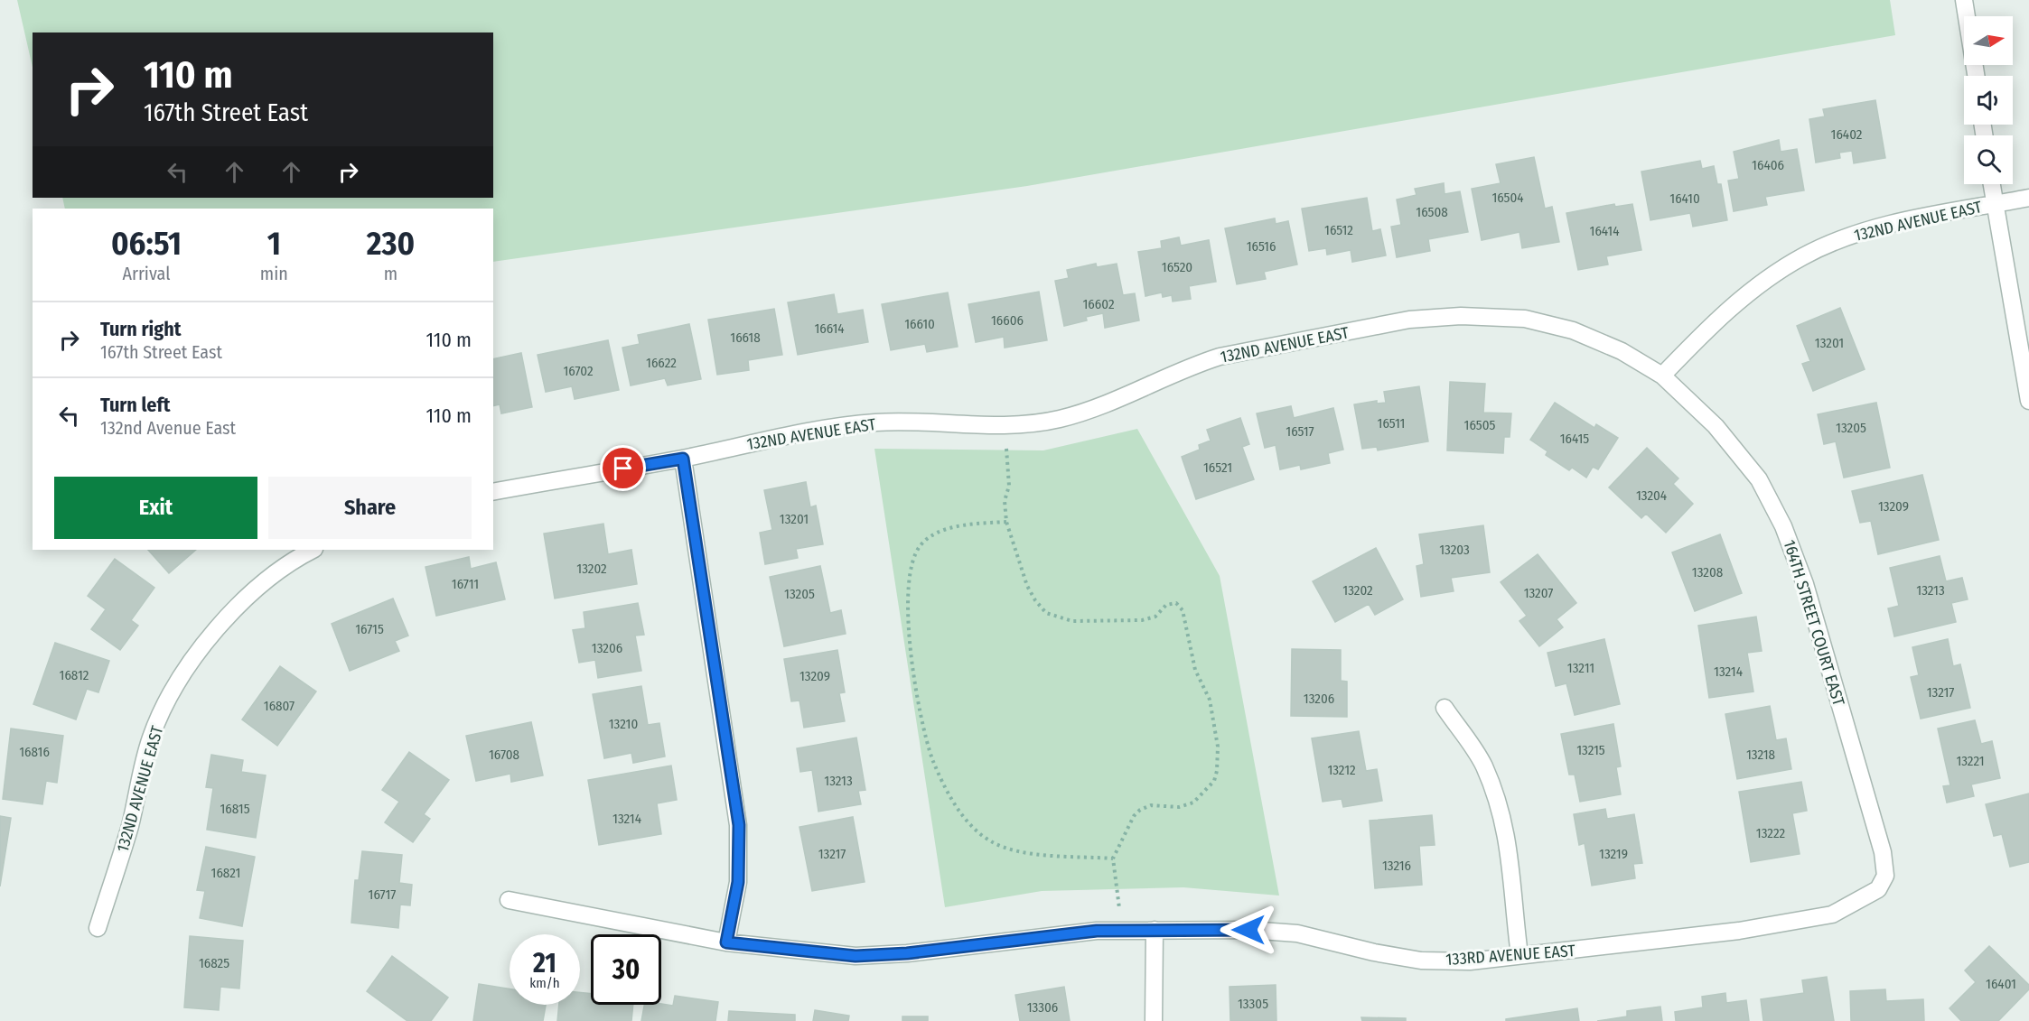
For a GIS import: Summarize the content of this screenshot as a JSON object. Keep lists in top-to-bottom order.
{
  "streets": {
    "street": ["132ND AVENUE EAST", "164TH STREET COURT EAST", "133RD AVENUE EAST"]
  },
  "crossings": [
    ["132ND AVENUE EAST", "164TH STREET COURT EAST"],
    ["164TH STREET COURT EAST", "133RD AVENUE EAST"]
  ],
  "house_numbers": [
    "16402",
    "16406",
    "16504",
    "16410",
    "16508",
    "16512",
    "16414",
    "16516",
    "16520",
    "16602",
    "16606",
    "16610",
    "16614",
    "16618",
    "13201",
    "16622",
    "16702",
    "16511",
    "16505",
    "13205",
    "16517",
    "16415",
    "16521",
    "13204",
    "13209",
    "13201",
    "13203",
    "13202",
    "13208",
    "16711",
    "13202",
    "13213",
    "13207",
    "13205",
    "16715",
    "13206",
    "13211",
    "13214",
    "16812",
    "13209",
    "13217",
    "13206",
    "16807",
    "13210",
    "13215",
    "16816",
    "16708",
    "13218",
    "13221",
    "13212",
    "13213",
    "16815",
    "13214",
    "13222",
    "13217",
    "13219",
    "13216",
    "16821",
    "16717",
    "16825",
    "16401",
    "13305",
    "13306"
  ],
  "north": "right",
  "page": {
    "turn": ["110 m", "167th Street East"],
    "eta": [
      "06:51",
      "Arrival",
      "1",
      "min",
      "230",
      "m"
    ],
    "list": [
      {
        "name": "Turn right",
        "note": "167th Street East",
        "value": "110 m"
      },
      {
        "name": "Turn left",
        "note": "132nd Avenue East",
        "value": "110 m"
      }
    ],
    "buttons": ["Exit", "Share"],
    "speed": "21 km/h",
    "limit": "30"
  }
}
